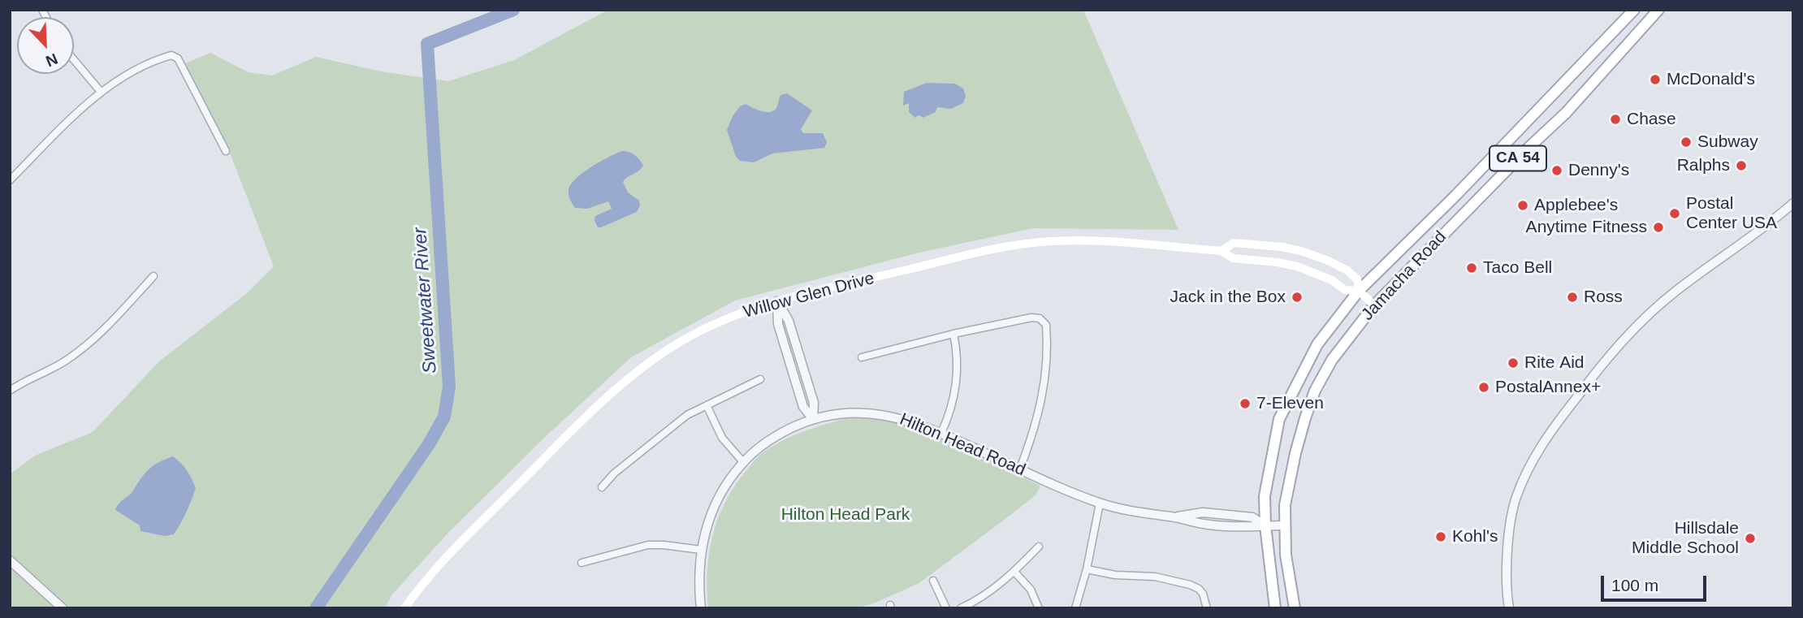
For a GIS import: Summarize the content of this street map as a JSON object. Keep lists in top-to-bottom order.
{
  "streets": {
    "main road": ["CA 54", "Jamacha Road", "Willow Glen Drive"],
    "street": ["Hilton Head Road"]
  },
  "crossings": [
    ["Jamacha Road", "Willow Glen Drive"],
    ["Jamacha Road", "Hilton Head Road"]
  ],
  "water": ["Sweetwater River"],
  "parks": ["Hilton Head Park"],
  "places": [
    "McDonald's",
    "Chase",
    "Subway",
    "Ralphs",
    "Denny's",
    "Applebee's",
    "Postal Center USA",
    "Anytime Fitness",
    "Taco Bell",
    "Jack in the Box",
    "Ross",
    "Rite Aid",
    "PostalAnnex+",
    "7-Eleven",
    "Kohl's",
    "Hillsdale Middle School"
  ],
  "scale_bar": "100 m",
  "north": "bottom right"
}
